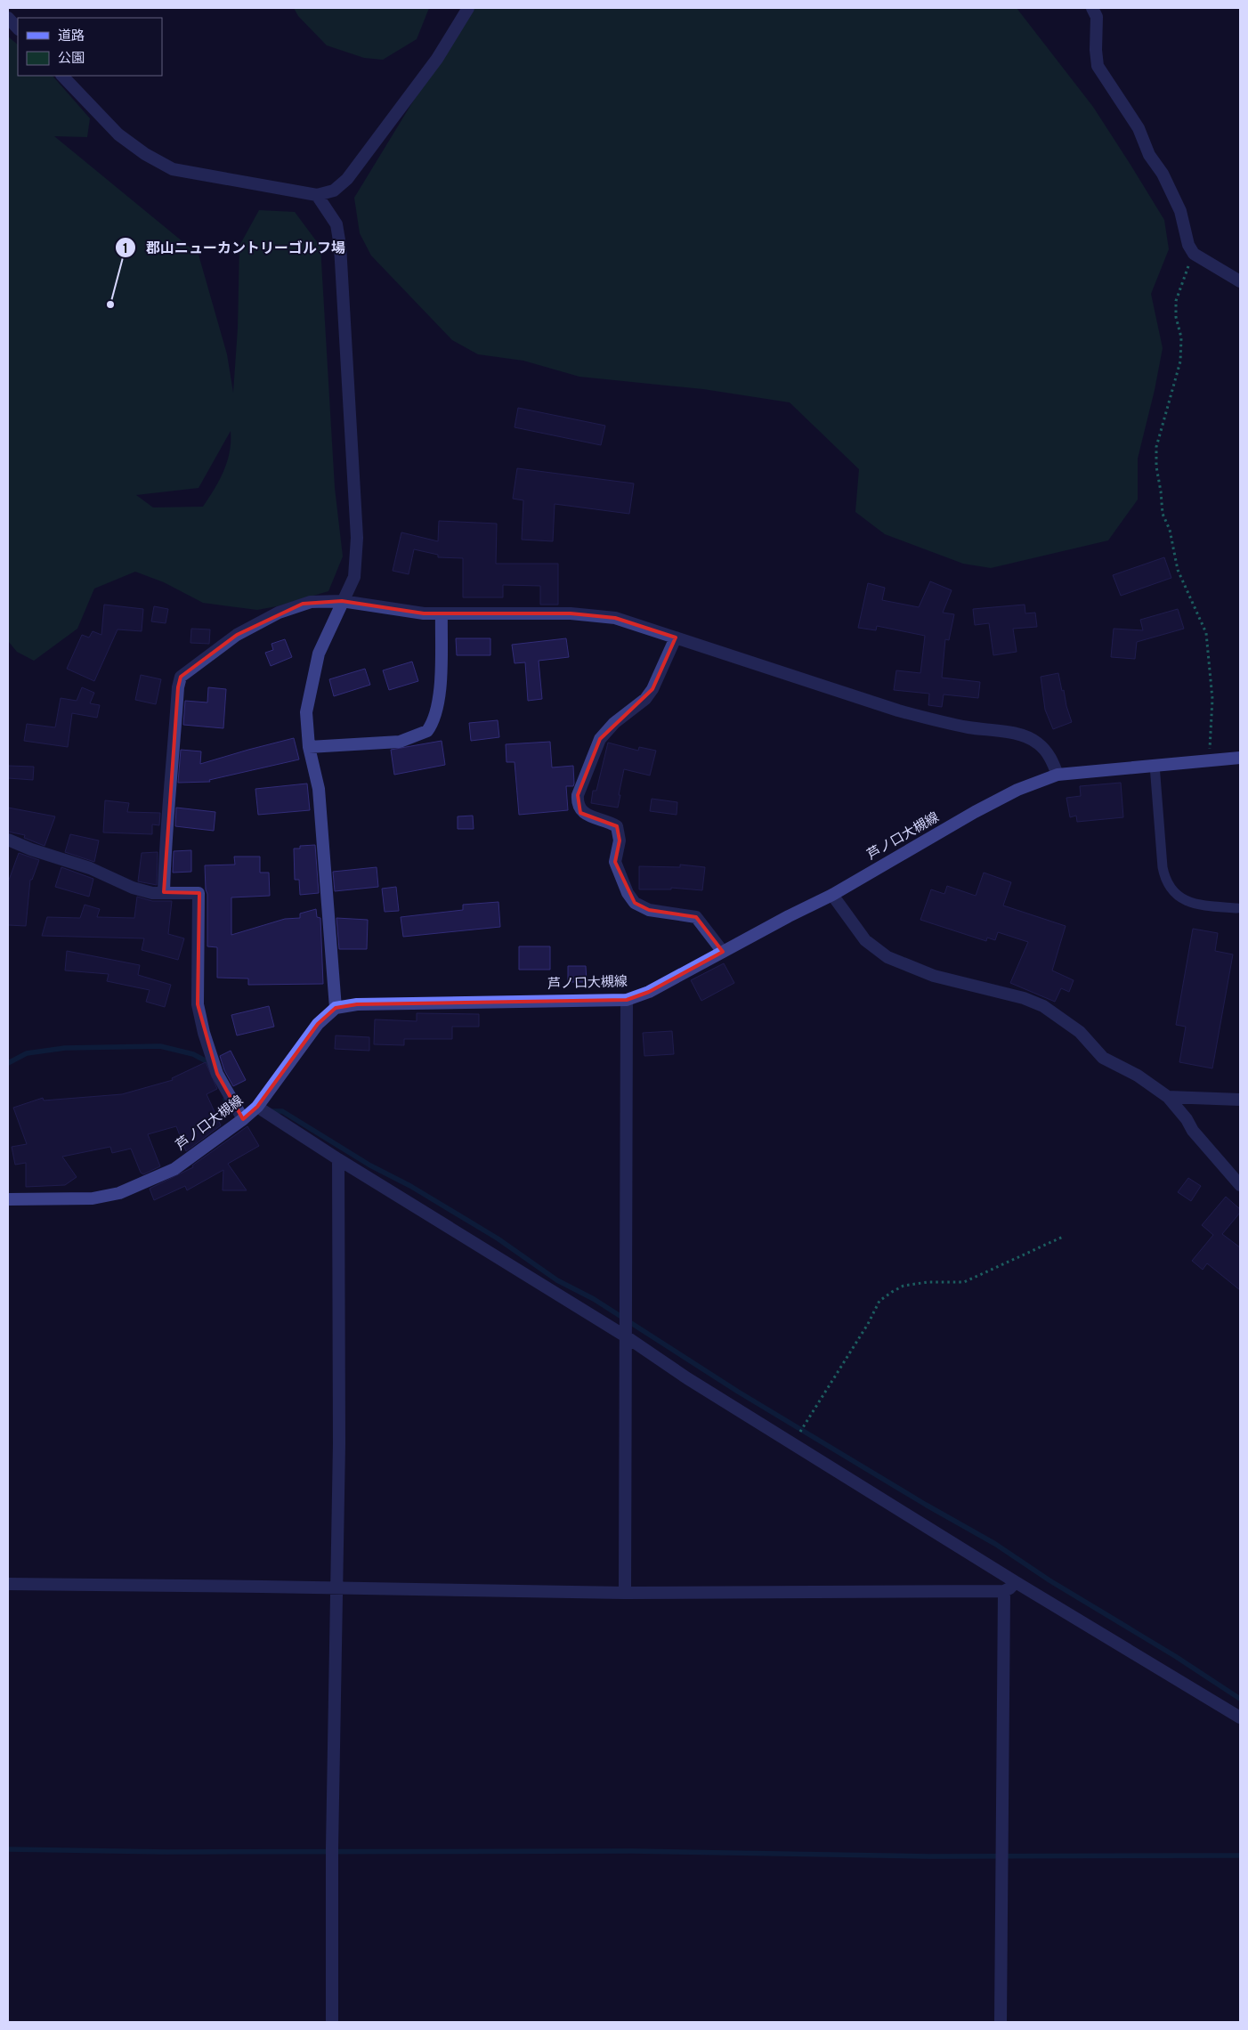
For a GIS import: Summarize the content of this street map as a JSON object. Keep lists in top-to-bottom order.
{
  "streets": {
    "main road": ["芦ノ口大槻線"]
  },
  "places": ["郡山ニューカントリーゴルフ場"],
  "legend": ["道路", "公園"]
}
